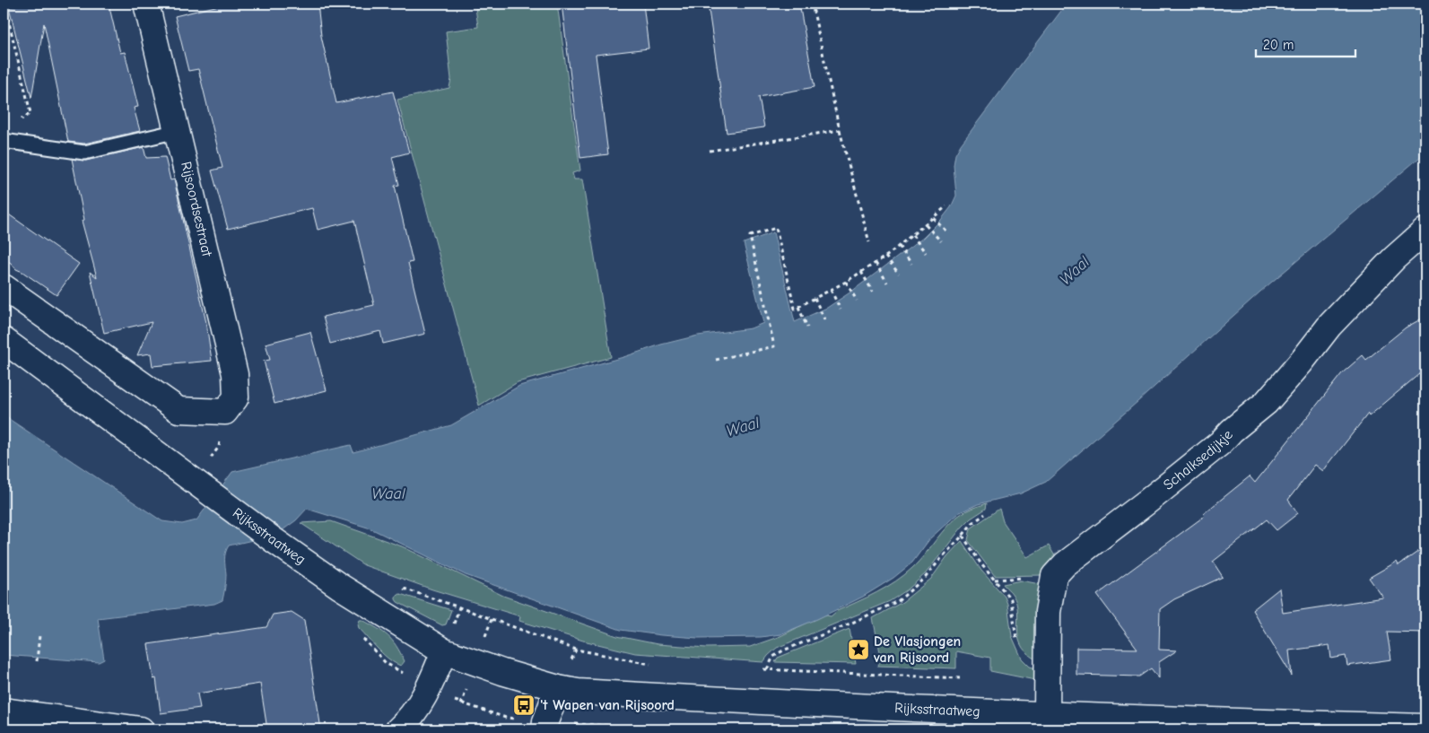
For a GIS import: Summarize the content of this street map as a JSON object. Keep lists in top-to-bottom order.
{
  "streets": {
    "street": ["Rijsoordsestraat", "Schalksedijkje", "Rijksstraatweg"]
  },
  "crossings": [
    ["Schalksedijkje", "Rijksstraatweg"]
  ],
  "water": ["Waal"],
  "places": {
    "place": ["De Vlasjongen van Rijsoord"],
    "bus stop": ["'t Wapen van Rijsoord"]
  },
  "scale_bar": "20 m"
}
